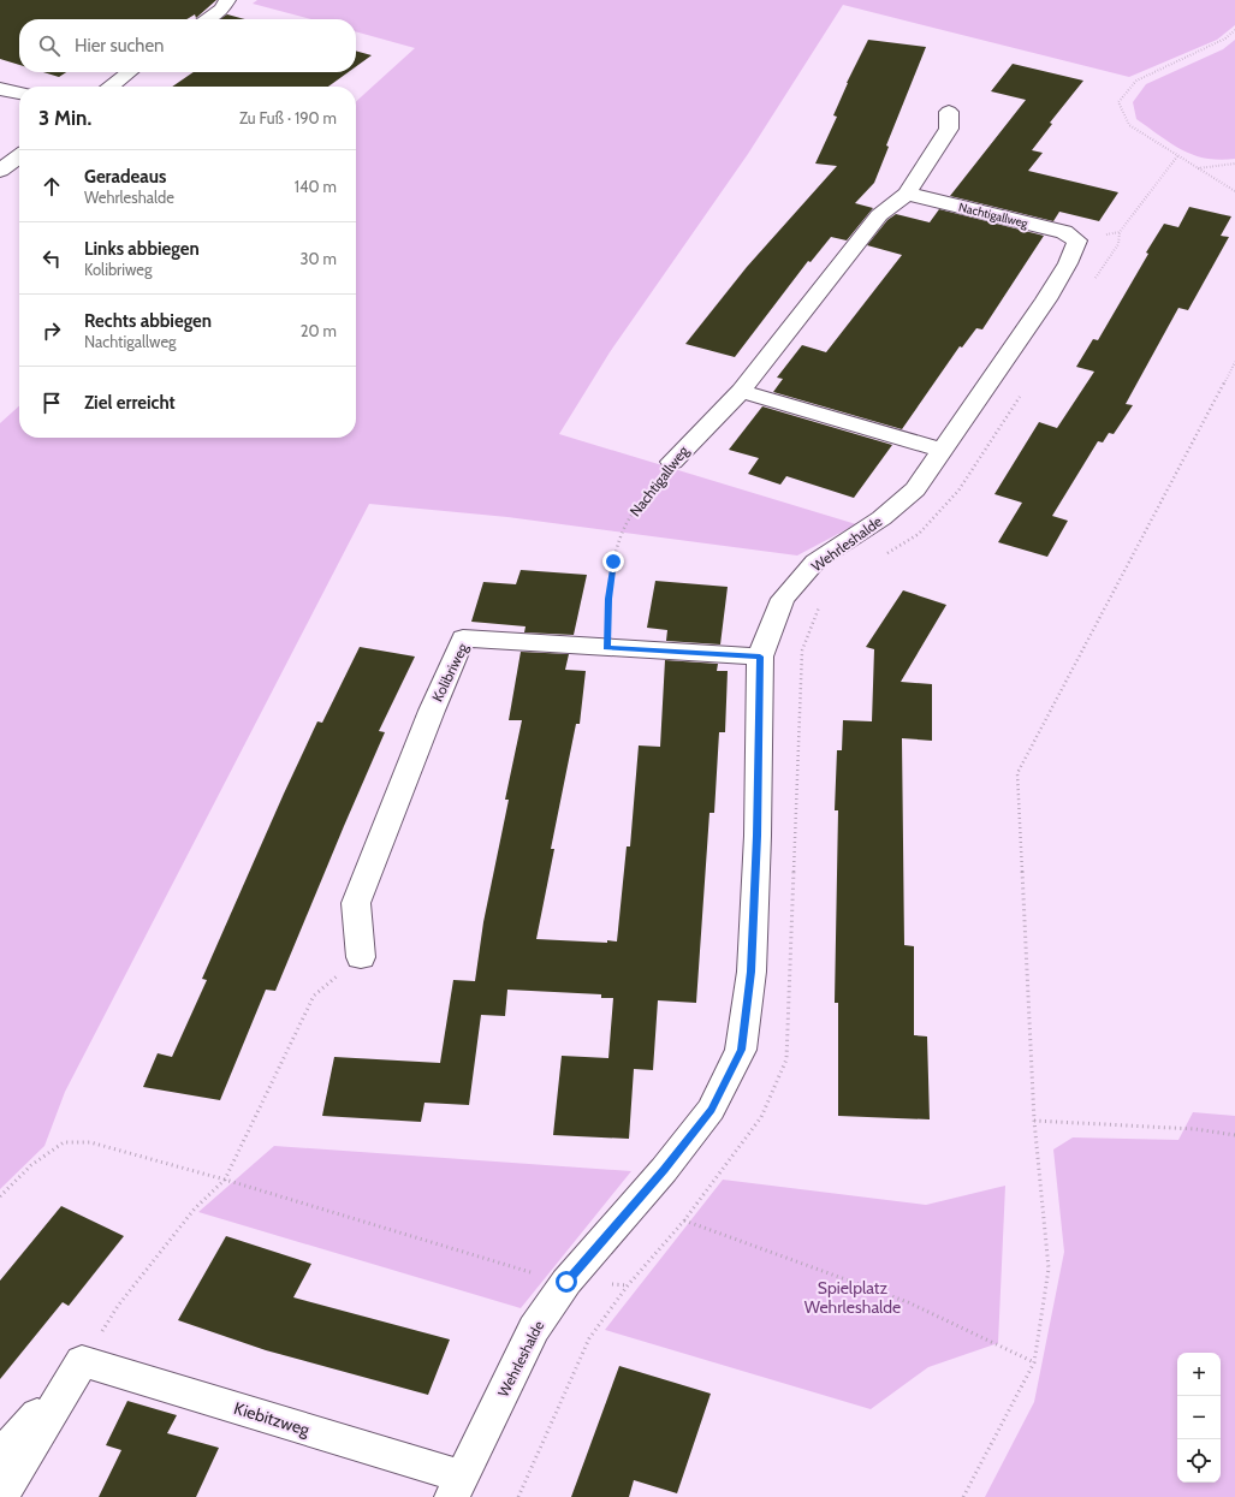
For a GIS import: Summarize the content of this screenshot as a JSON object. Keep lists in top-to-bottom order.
{
  "streets": {
    "street": [
      "Nachtigallweg",
      "Wehrleshalde",
      "Kolibriweg",
      "Kiebitzweg"
    ]
  },
  "crossings": [
    ["Nachtigallweg", "Wehrleshalde"],
    ["Nachtigallweg", "Kolibriweg"],
    ["Wehrleshalde", "Kolibriweg"],
    ["Wehrleshalde", "Kiebitzweg"]
  ],
  "parks": ["Spielplatz Wehrleshalde"],
  "page": {
    "search": "Hier suchen",
    "heading": ["3 Min.", "Zu Fuß · 190 m"],
    "list": [
      ["Geradeaus", "Wehrleshalde", "140 m"],
      ["Links abbiegen", "Kolibriweg", "30 m"],
      ["Rechts abbiegen", "Nachtigallweg", "20 m"],
      "Ziel erreicht"
    ],
    "map_buttons": ["+", "−"]
  }
}
